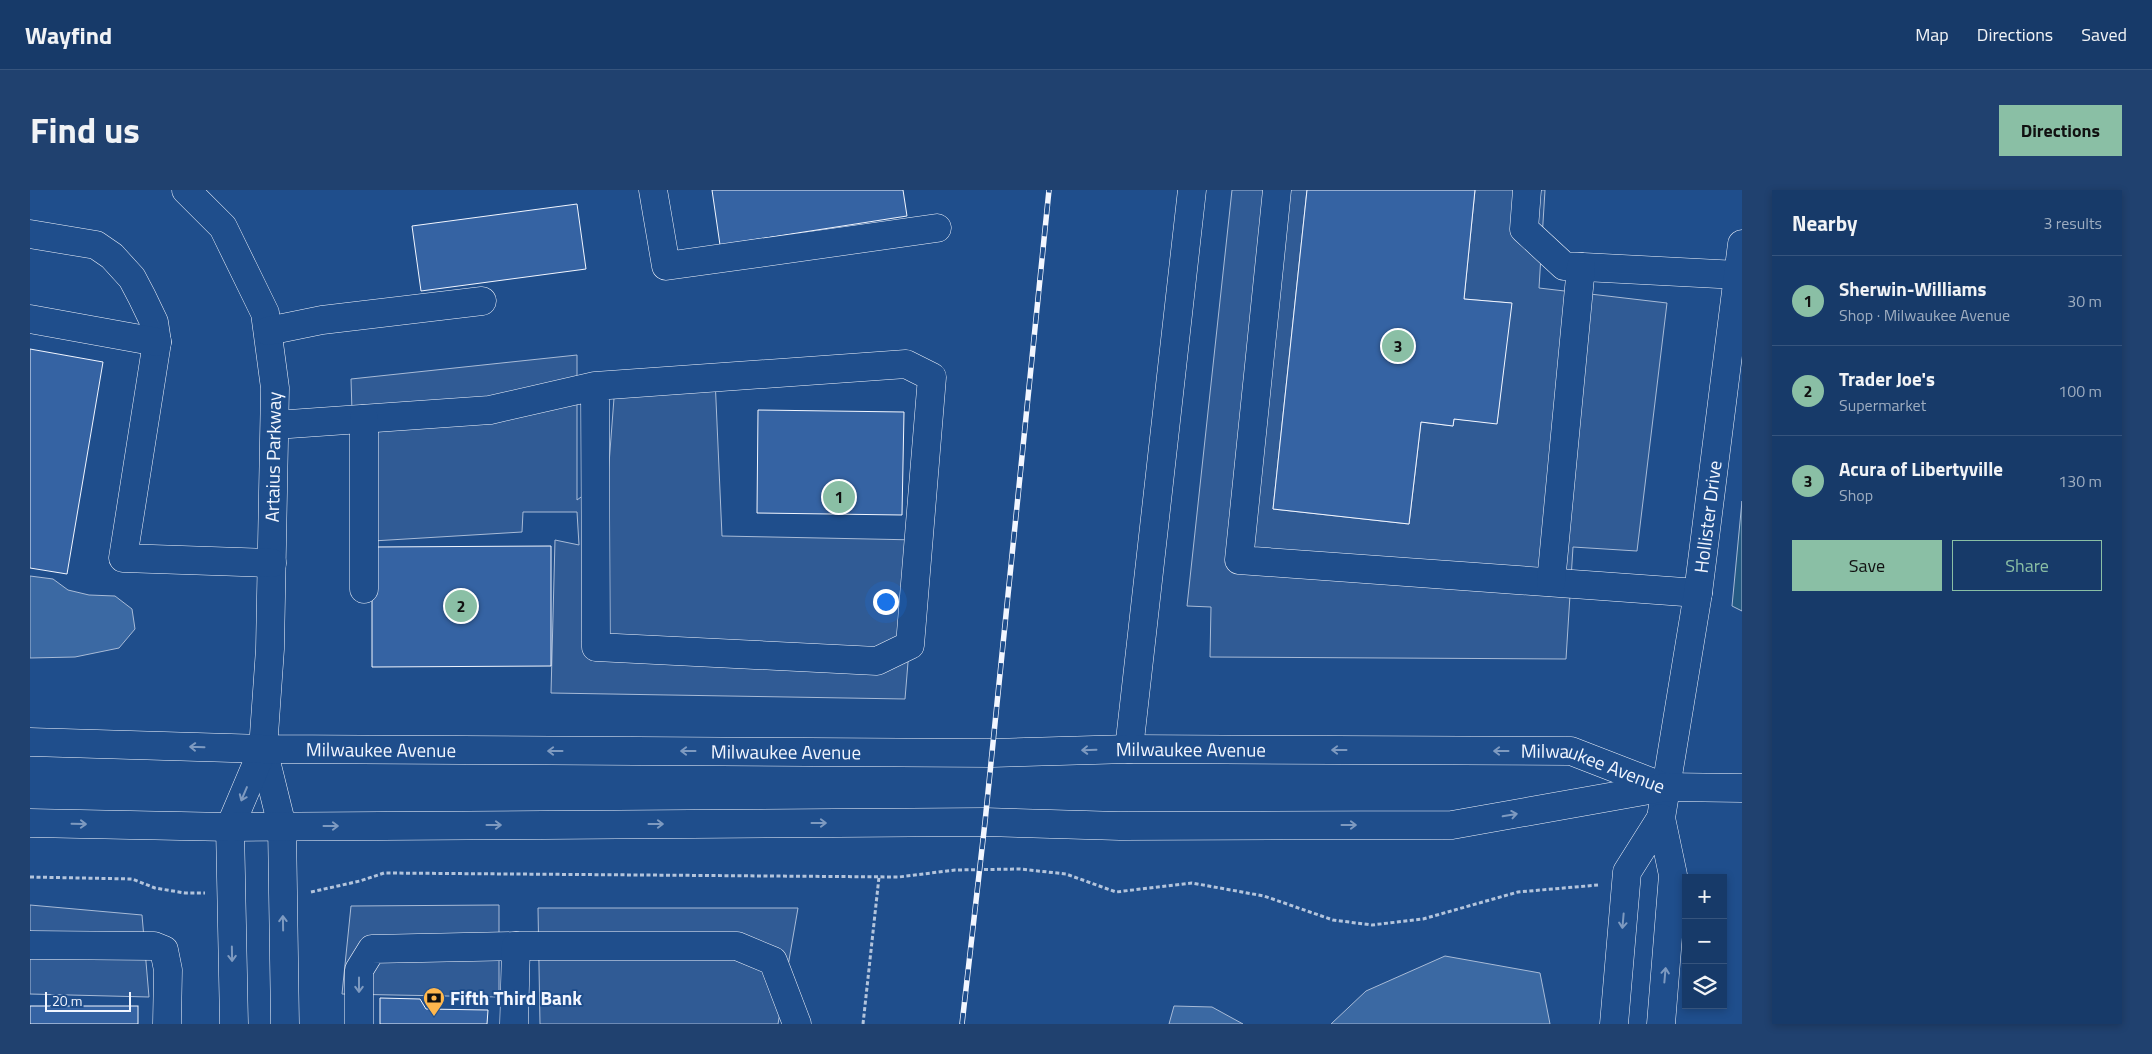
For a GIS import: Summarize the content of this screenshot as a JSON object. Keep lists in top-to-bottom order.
{
  "streets": {
    "main road": ["Artaius Parkway", "Hollister Drive", "Milwaukee Avenue"]
  },
  "crossings": [
    ["Artaius Parkway", "Milwaukee Avenue"],
    ["Hollister Drive", "Milwaukee Avenue"]
  ],
  "places": {
    "bank": ["Fifth Third Bank"]
  },
  "scale_bar": "20 m",
  "page": {
    "header": "Wayfind",
    "nav": ["Map", "Directions", "Saved"],
    "title": "Find us",
    "buttons": [
      "Directions",
      ["Save", "Share"]
    ],
    "heading": ["Nearby", "3 results"],
    "list": [
      {
        "mark": "1",
        "name": "Sherwin-Williams",
        "note": "Shop · Milwaukee Avenue",
        "value": "30 m"
      },
      {
        "mark": "2",
        "name": "Trader Joe's",
        "note": "Supermarket",
        "value": "100 m"
      },
      {
        "mark": "3",
        "name": "Acura of Libertyville",
        "note": "Shop",
        "value": "130 m"
      }
    ],
    "pins": ["3", "1", "2"],
    "map_buttons": ["+", "−"],
    "scale": "20 m"
  }
}
